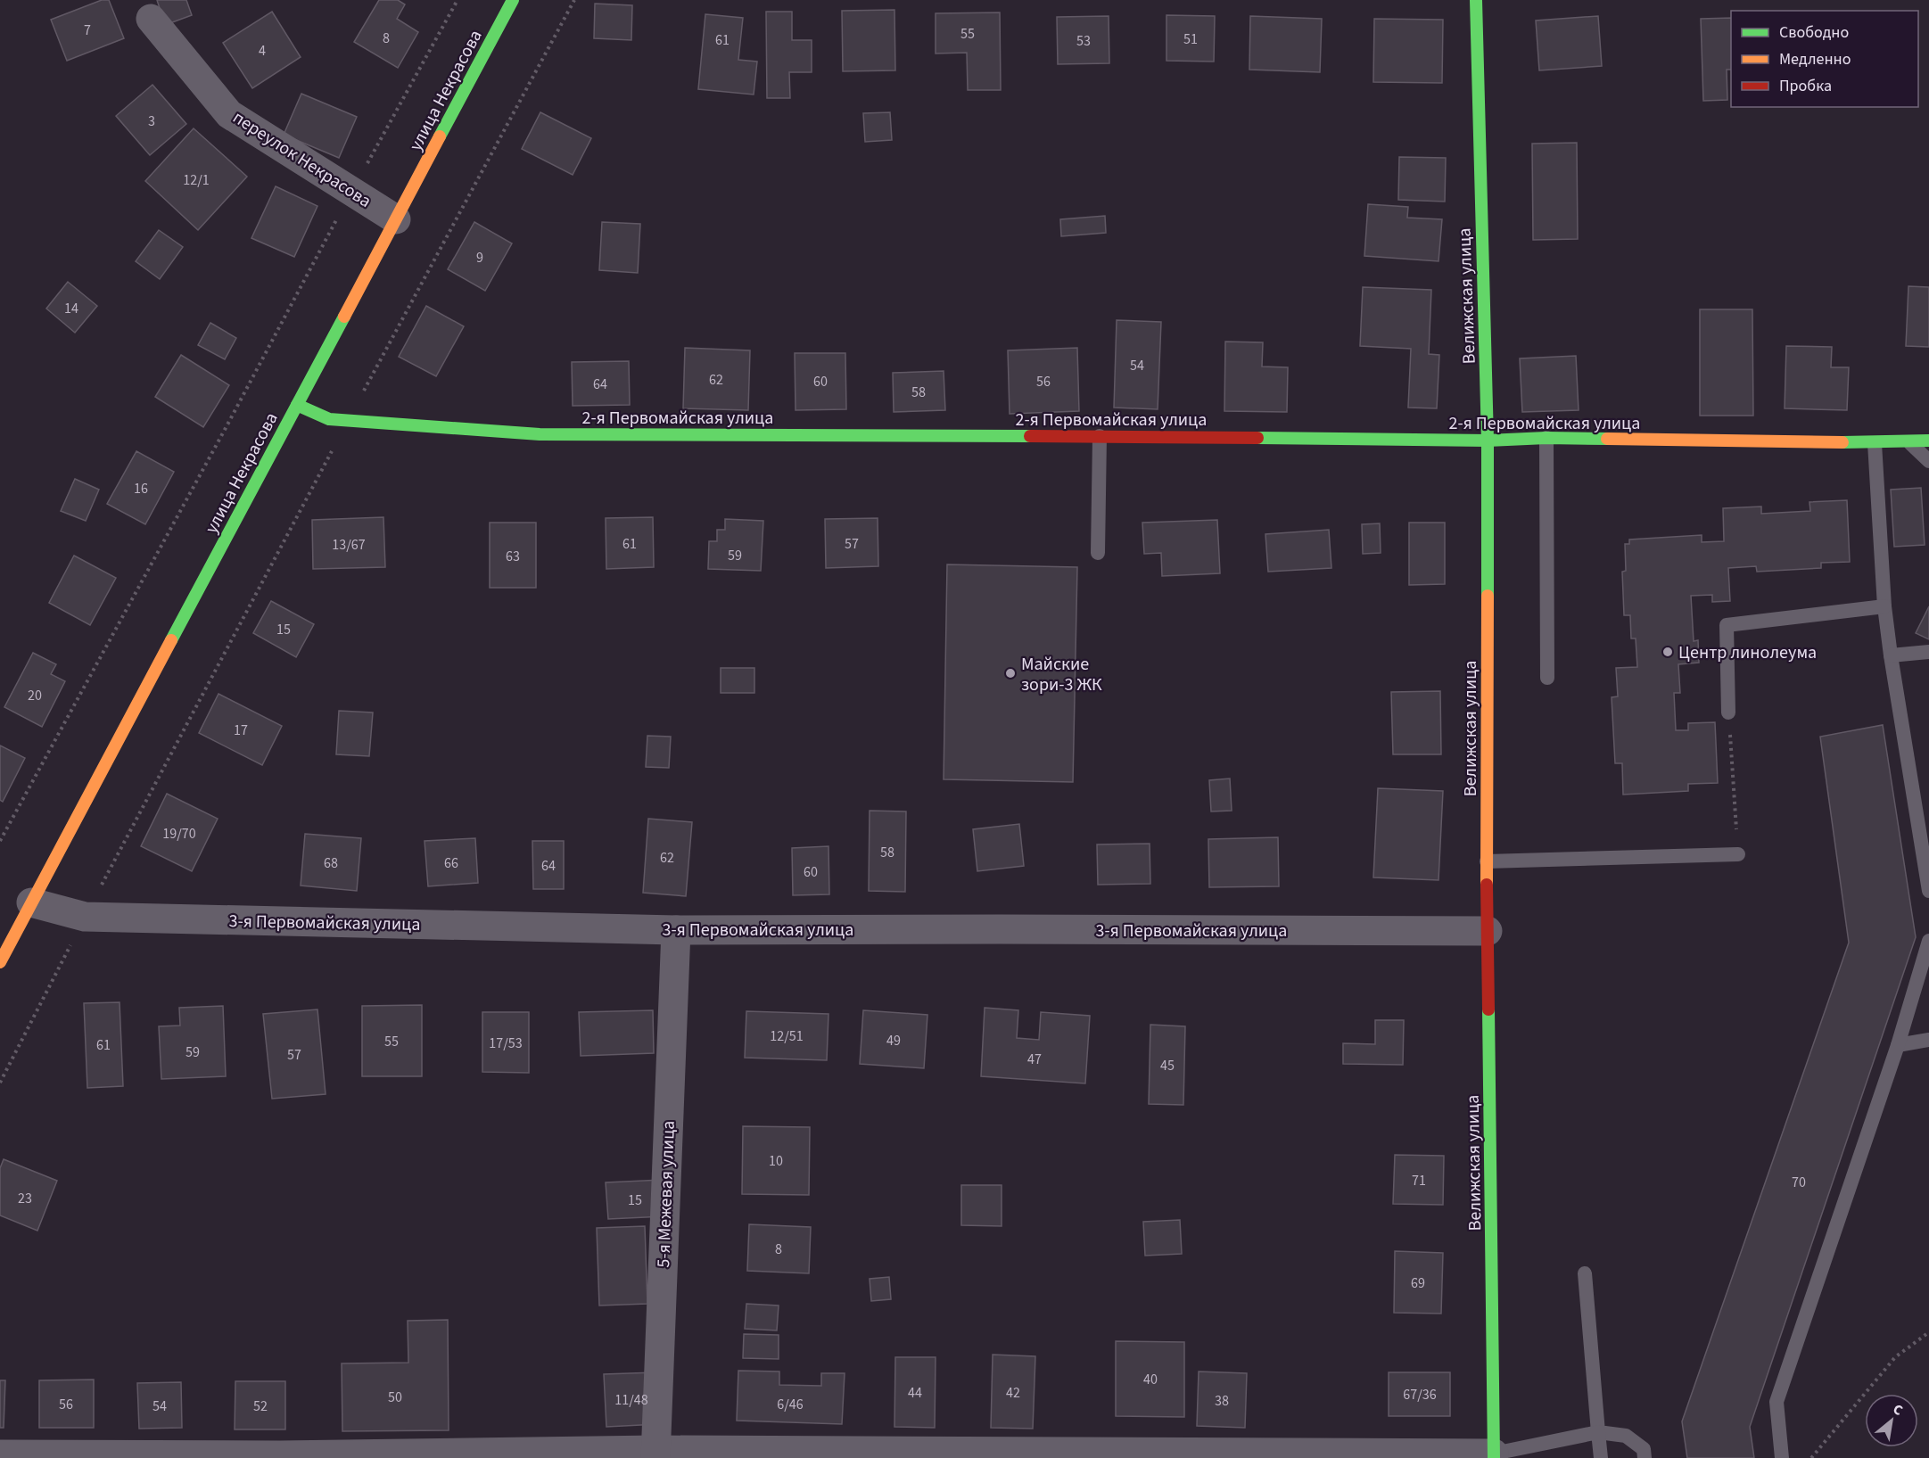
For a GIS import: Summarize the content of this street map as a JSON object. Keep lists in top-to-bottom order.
{
  "streets": {
    "street": [
      "улица Некрасова",
      "переулок Некрасова",
      "Велижская улица",
      "2-я Первомайская улица",
      "3-я Первомайская улица",
      "5-я Межевая улица"
    ]
  },
  "crossings": [
    ["улица Некрасова", "переулок Некрасова"],
    ["улица Некрасова", "2-я Первомайская улица"],
    ["улица Некрасова", "3-я Первомайская улица"],
    ["Велижская улица", "2-я Первомайская улица"],
    ["Велижская улица", "3-я Первомайская улица"],
    ["3-я Первомайская улица", "5-я Межевая улица"]
  ],
  "places": ["Центр линолеума", "Майские зори-3 ЖК"],
  "house_numbers": [
    "7",
    "55",
    "8",
    "51",
    "61",
    "53",
    "4",
    "3",
    "12/1",
    "9",
    "14",
    "54",
    "62",
    "60",
    "56",
    "64",
    "58",
    "16",
    "61",
    "57",
    "13/67",
    "59",
    "63",
    "15",
    "20",
    "17",
    "19/70",
    "58",
    "62",
    "68",
    "66",
    "64",
    "60",
    "12/51",
    "49",
    "55",
    "17/53",
    "61",
    "59",
    "57",
    "47",
    "45",
    "10",
    "71",
    "70",
    "23",
    "15",
    "8",
    "69",
    "40",
    "44",
    "42",
    "67/36",
    "50",
    "11/48",
    "38",
    "56",
    "6/46",
    "54",
    "52"
  ],
  "legend": ["Свободно", "Медленно", "Пробка"],
  "north": "top right"
}
